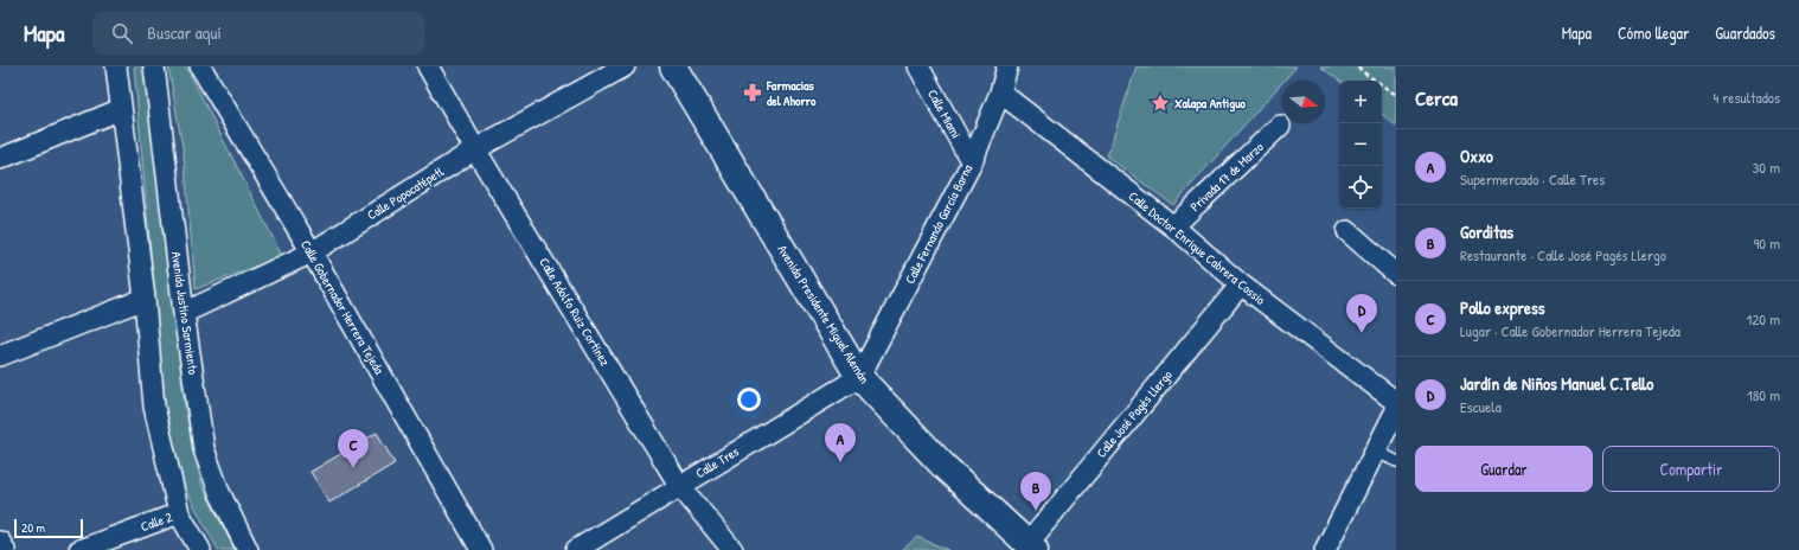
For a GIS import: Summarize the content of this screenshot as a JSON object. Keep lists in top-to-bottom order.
{
  "streets": {
    "main road": ["Avenida Presidente Miguel Alemán"],
    "street": [
      "Calle Miami",
      "Privada 17 de Marzo",
      "Calle Popocatépetl",
      "Calle Fernando García Barna",
      "Calle Doctor Enrique Cabrera Cossio",
      "Calle Gobernador Herrera Tejeda",
      "Calle Adolfo Ruiz Cortínez",
      "Avenida Justino Sarmiento",
      "Calle José Pagés Llergo",
      "Calle Tres",
      "Calle 2"
    ]
  },
  "crossings": [
    ["Calle Miami", "Calle Fernando García Barna"],
    ["Privada 17 de Marzo", "Calle Doctor Enrique Cabrera Cossio"],
    ["Calle Popocatépetl", "Calle Gobernador Herrera Tejeda"],
    ["Calle Popocatépetl", "Calle Adolfo Ruiz Cortínez"],
    ["Calle Popocatépetl", "Avenida Justino Sarmiento"],
    ["Calle Fernando García Barna", "Calle Doctor Enrique Cabrera Cossio"],
    ["Calle Fernando García Barna", "Avenida Presidente Miguel Alemán"],
    ["Calle Fernando García Barna", "Calle Tres"],
    ["Calle Doctor Enrique Cabrera Cossio", "Calle José Pagés Llergo"],
    ["Calle Adolfo Ruiz Cortínez", "Calle Tres"],
    ["Avenida Presidente Miguel Alemán", "Calle José Pagés Llergo"],
    ["Avenida Presidente Miguel Alemán", "Calle Tres"]
  ],
  "places": {
    "pharmacy": ["Farmacias del Ahorro"],
    "place": ["Xalapa Antiguo"]
  },
  "scale_bar": "20 m",
  "north": "right",
  "page": {
    "header": "Mapa",
    "search": "Buscar aquí",
    "nav": ["Mapa", "Cómo llegar", "Guardados"],
    "heading": ["Cerca", "4 resultados"],
    "map_buttons": ["+", "−"],
    "list": [
      {
        "mark": "A",
        "name": "Oxxo",
        "note": "Supermercado · Calle Tres",
        "value": "30 m"
      },
      {
        "mark": "B",
        "name": "Gorditas",
        "note": "Restaurante · Calle José Pagés Llergo",
        "value": "90 m"
      },
      {
        "mark": "C",
        "name": "Pollo express",
        "note": "Lugar · Calle Gobernador Herrera Tejeda",
        "value": "120 m"
      },
      {
        "mark": "D",
        "name": "Jardín de Niños Manuel C.Tello",
        "note": "Escuela",
        "value": "180 m"
      }
    ],
    "pins": [
      "D",
      "A",
      "C",
      "B"
    ],
    "buttons": ["Guardar", "Compartir"],
    "scale": "20 m"
  }
}
